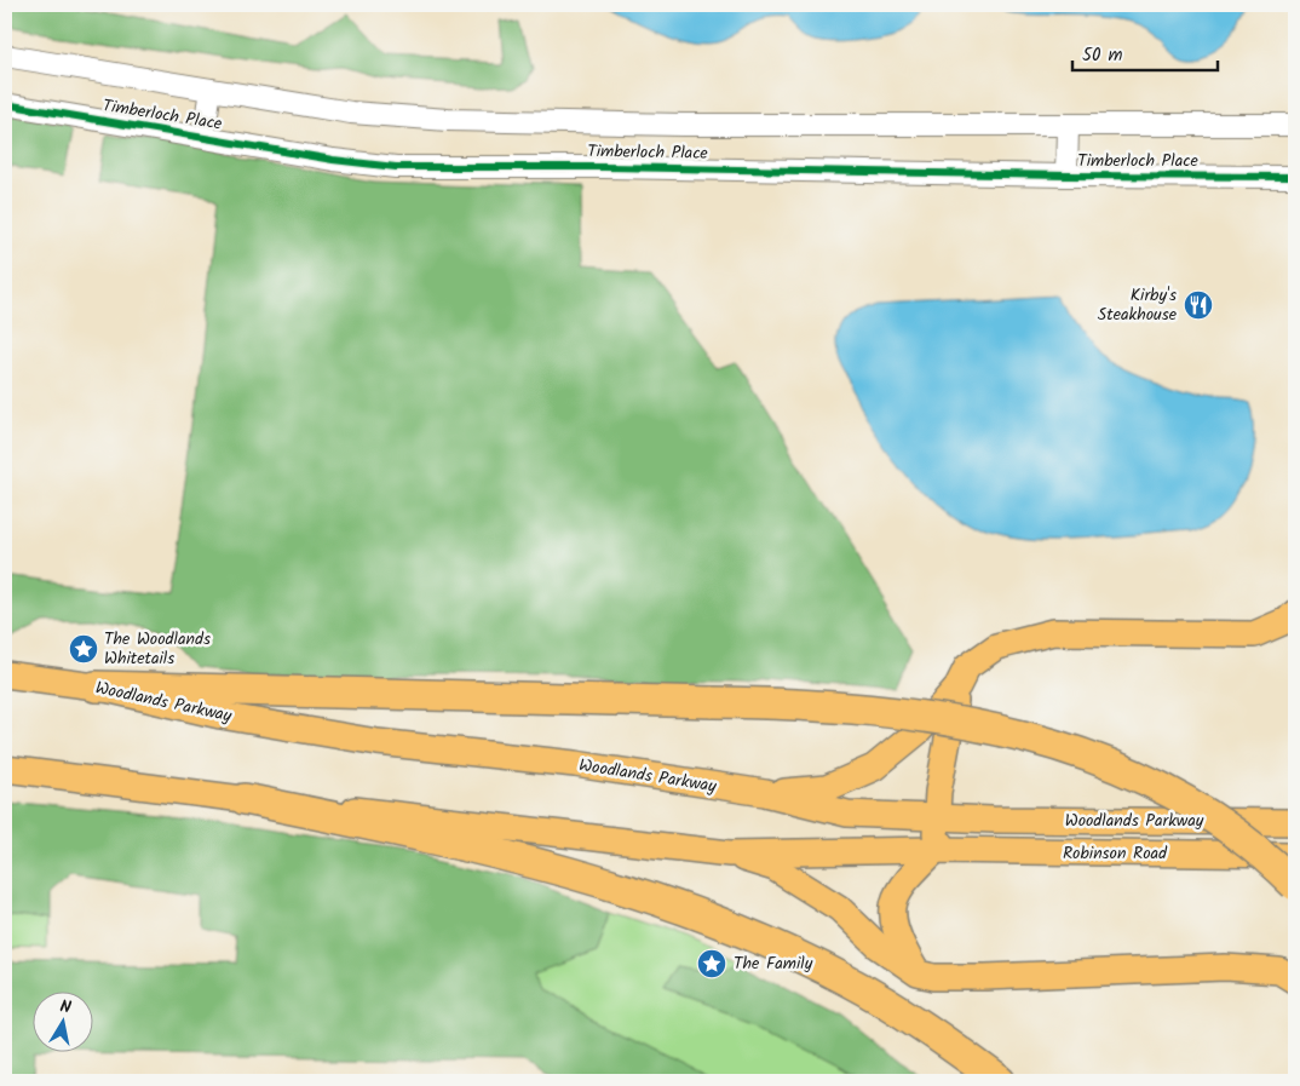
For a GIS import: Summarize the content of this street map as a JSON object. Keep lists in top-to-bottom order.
{
  "streets": {
    "main road": ["Woodlands Parkway", "Robinson Road"],
    "street": ["Timberloch Place"]
  },
  "places": {
    "restaurant": ["Kirby's Steakhouse"],
    "place": ["The Woodlands Whitetails", "The Family"]
  },
  "scale_bar": "50 m",
  "north": "top"
}
